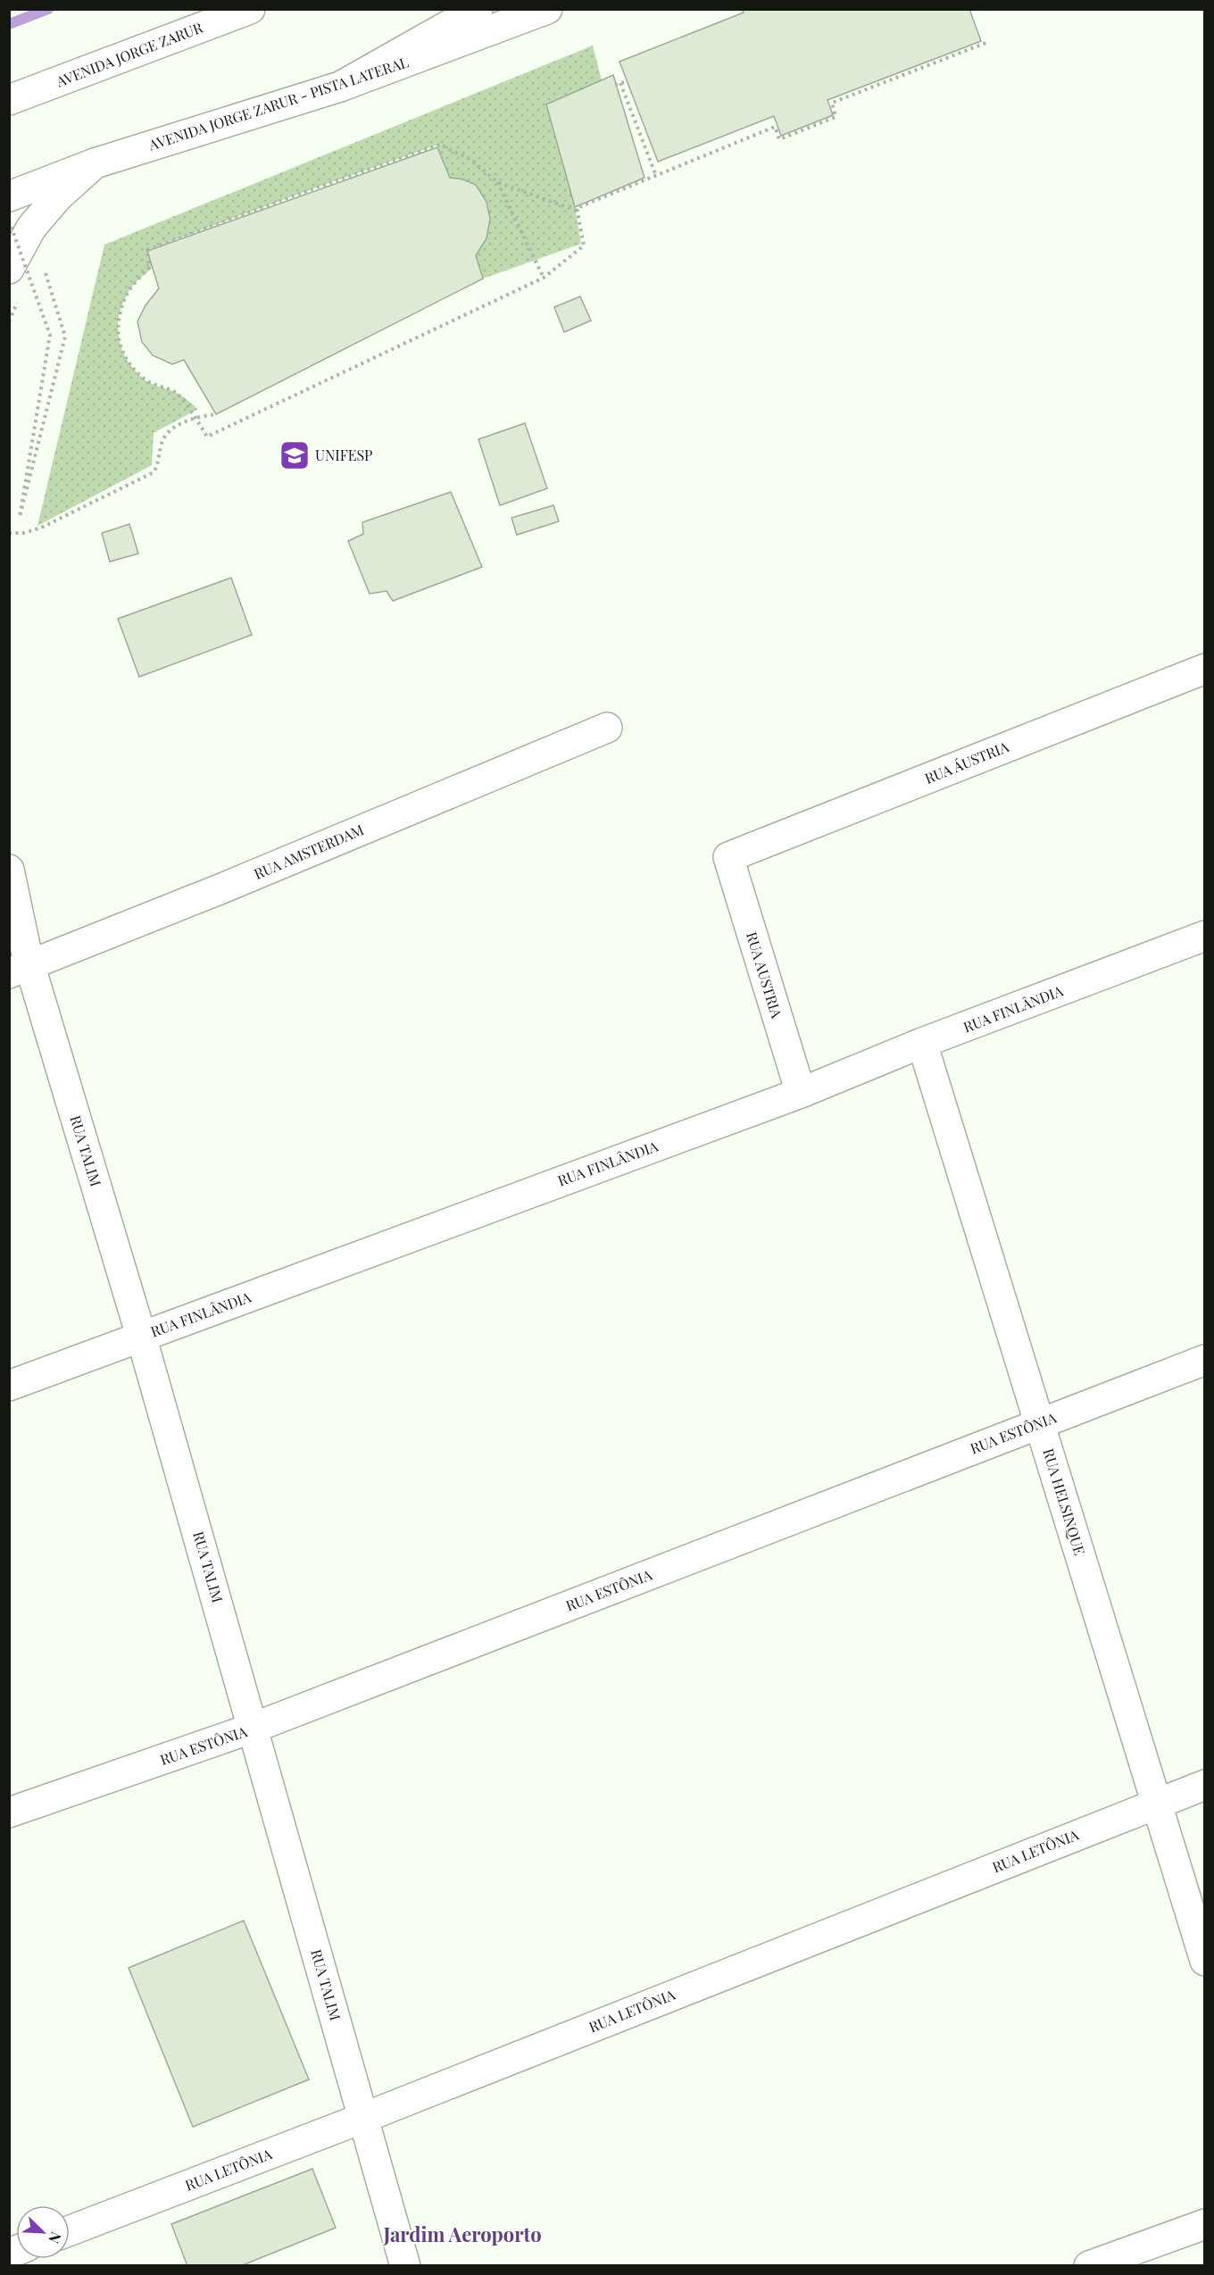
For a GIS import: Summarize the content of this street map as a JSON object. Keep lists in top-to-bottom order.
{
  "streets": {
    "main road": [
      "AVENIDA JORGE ZARUR",
      "AVENIDA JORGE ZARUR - PISTA LATERAL",
      "RUA ÁUSTRIA",
      "RUA AMSTERDAM",
      "RUA AUSTRIA",
      "RUA FINLÂNDIA",
      "RUA TALIM",
      "RUA ESTÔNIA",
      "RUA HELSINQUE",
      "RUA LETÔNIA"
    ]
  },
  "crossings": [
    ["RUA ÁUSTRIA", "RUA AUSTRIA"],
    ["RUA AMSTERDAM", "RUA TALIM"],
    ["RUA AUSTRIA", "RUA FINLÂNDIA"],
    ["RUA FINLÂNDIA", "RUA TALIM"],
    ["RUA FINLÂNDIA", "RUA HELSINQUE"],
    ["RUA TALIM", "RUA ESTÔNIA"],
    ["RUA TALIM", "RUA LETÔNIA"],
    ["RUA ESTÔNIA", "RUA HELSINQUE"],
    ["RUA HELSINQUE", "RUA LETÔNIA"]
  ],
  "districts": ["Jardim Aeroporto"],
  "places": {
    "school or university": ["UNIFESP"]
  },
  "north": "bottom right"
}
